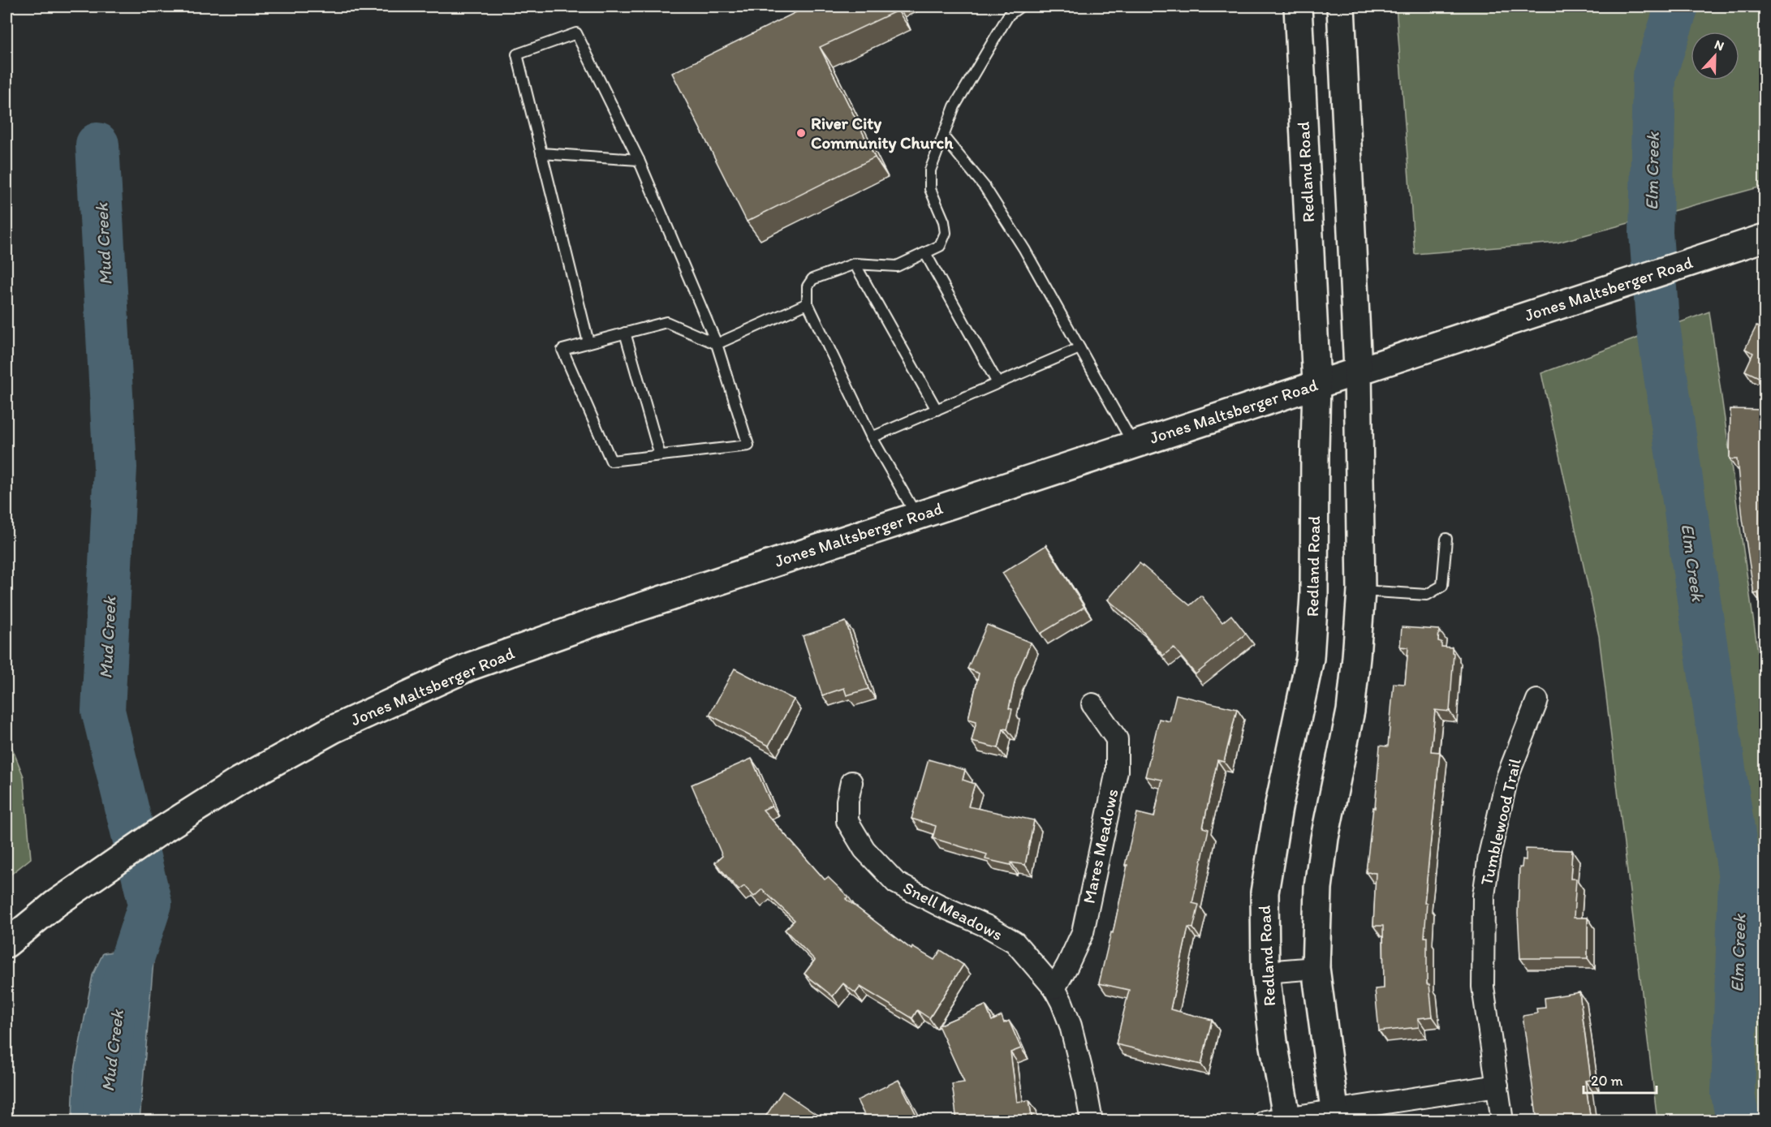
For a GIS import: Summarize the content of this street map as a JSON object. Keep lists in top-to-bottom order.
{
  "streets": {
    "main road": ["Redland Road", "Jones Maltsberger Road"],
    "street": ["Tumblewood Trail", "Mares Meadows", "Snell Meadows"]
  },
  "crossings": [
    ["Redland Road", "Jones Maltsberger Road"],
    ["Mares Meadows", "Snell Meadows"]
  ],
  "water": ["Elm Creek", "Mud Creek"],
  "places": ["River City Community Church"],
  "scale_bar": "20 m",
  "north": "top"
}
